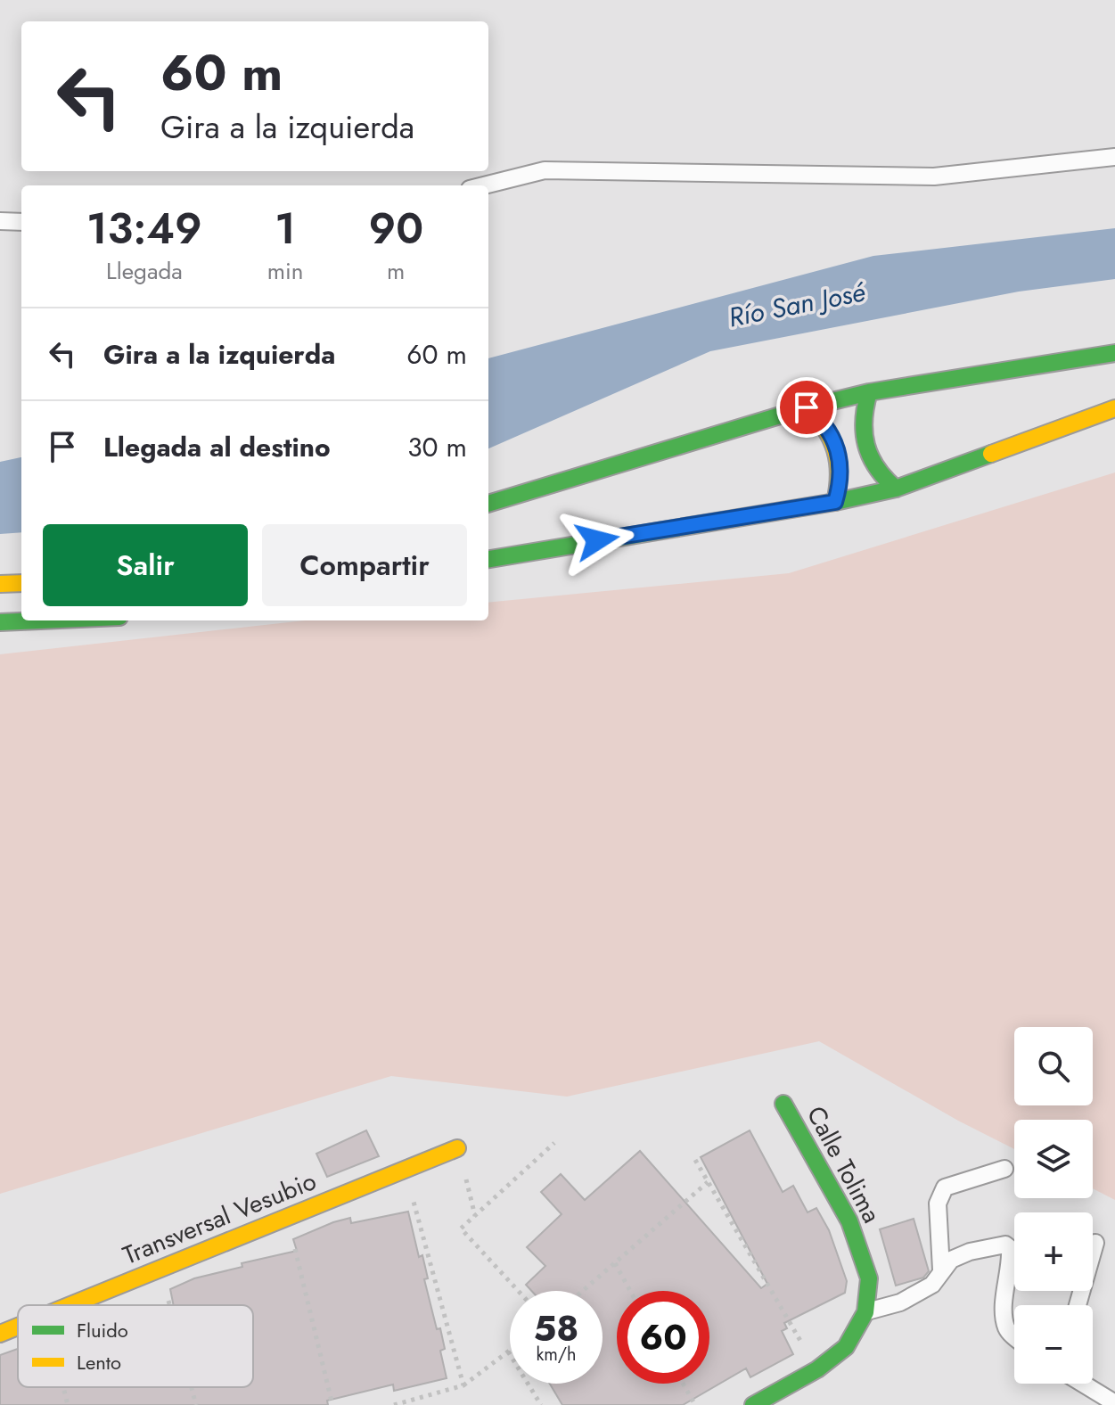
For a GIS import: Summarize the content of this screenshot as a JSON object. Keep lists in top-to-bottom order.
{
  "streets": {
    "main road": ["Calle Tolima", "Transversal Vesubio"]
  },
  "water": ["Río San José"],
  "legend": ["Fluido", "Lento"],
  "page": {
    "turn": ["60 m", "Gira a la izquierda"],
    "eta": [
      "13:49",
      "Llegada",
      "1",
      "min",
      "90",
      "m"
    ],
    "list": [
      {
        "name": "Gira a la izquierda",
        "value": "60 m"
      },
      {
        "name": "Llegada al destino",
        "value": "30 m"
      }
    ],
    "buttons": ["Salir", "Compartir"],
    "map_buttons": ["+", "−"],
    "speed": "58 km/h",
    "limit": "60"
  }
}
